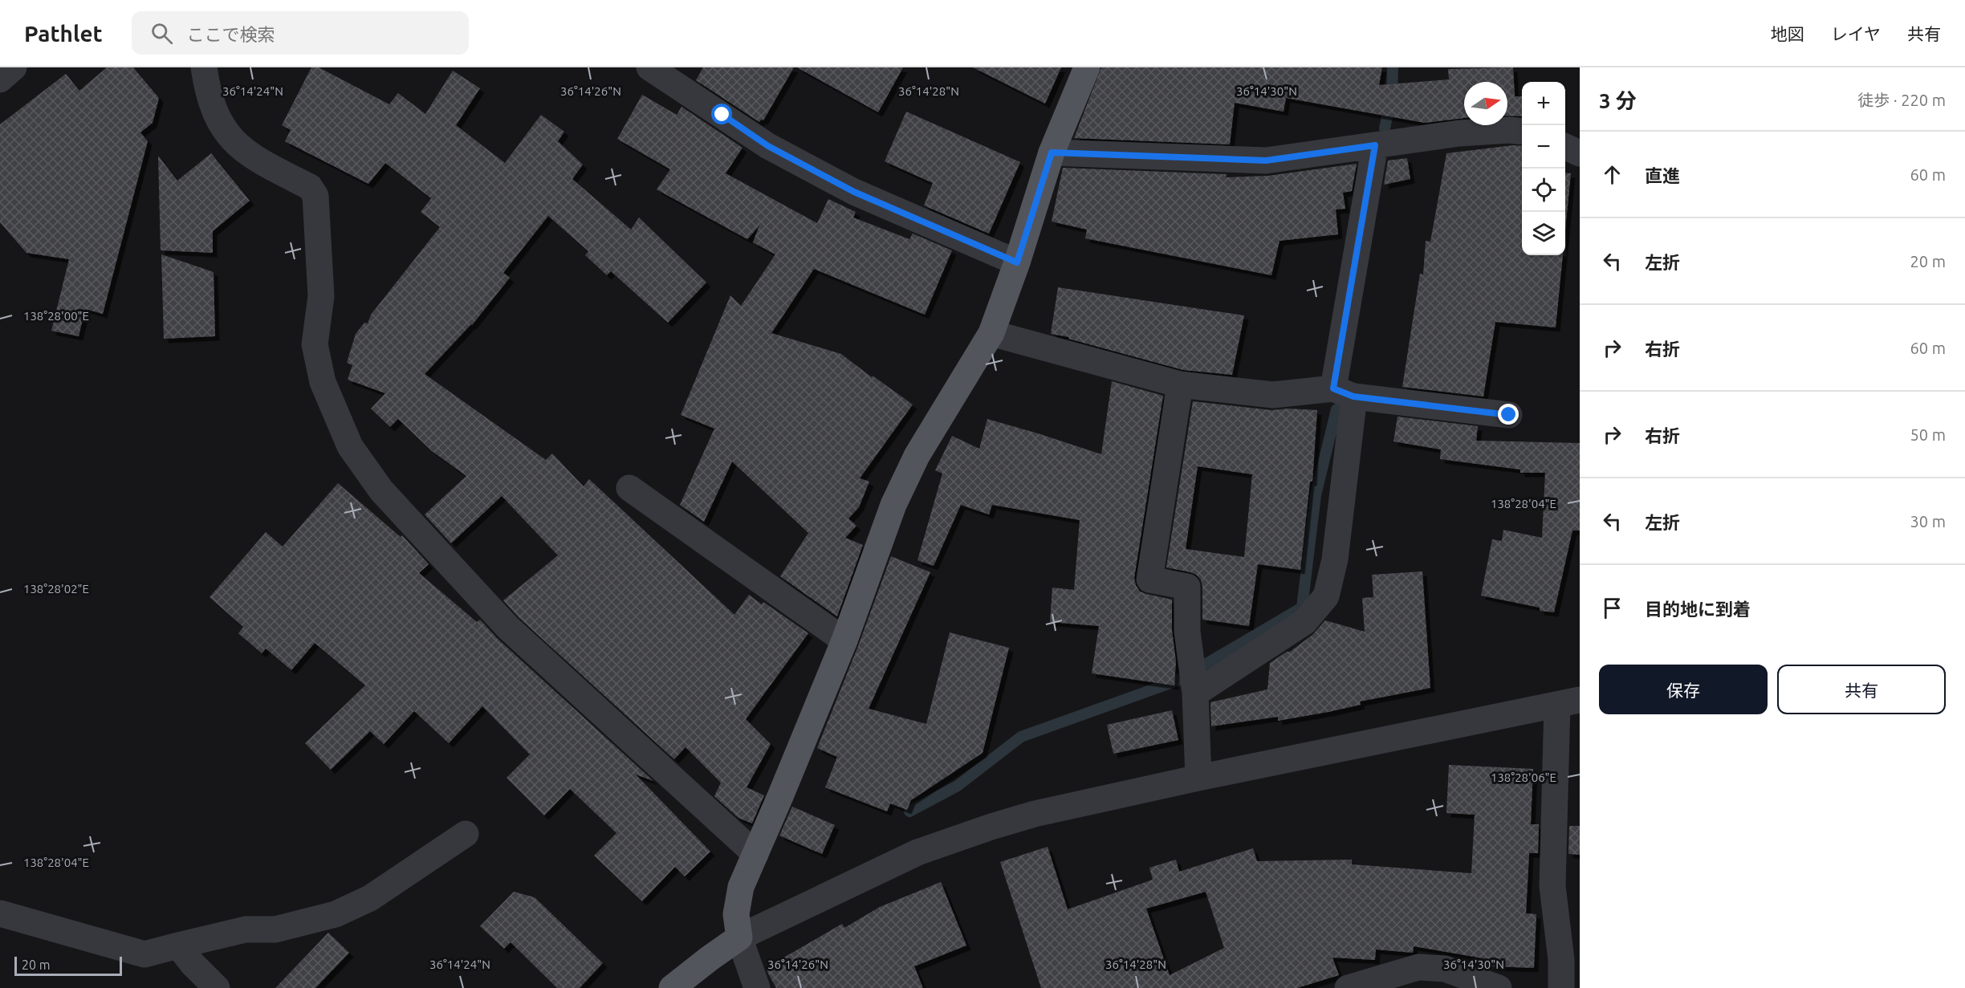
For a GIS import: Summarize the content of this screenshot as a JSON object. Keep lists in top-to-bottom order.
{
  "scale_bar": "20 m",
  "north": "right",
  "page": {
    "header": "Pathlet",
    "search": "ここで検索",
    "nav": ["地図", "レイヤ", "共有"],
    "heading": ["3 分", "徒歩 · 220 m"],
    "map_buttons": ["+", "−"],
    "list": [
      ["直進", "60 m"],
      ["左折", "20 m"],
      ["右折", "60 m"],
      ["右折", "50 m"],
      ["左折", "30 m"],
      "目的地に到着"
    ],
    "buttons": ["保存", "共有"],
    "scale": "20 m"
  },
  "coordinates": [
    "36°14'28\"N",
    "36°14'30\"N",
    "36°14'24\"N",
    "36°14'26\"N",
    "138°28'00\"E",
    "138°28'04\"E",
    "138°28'02\"E",
    "138°28'06\"E"
  ]
}
